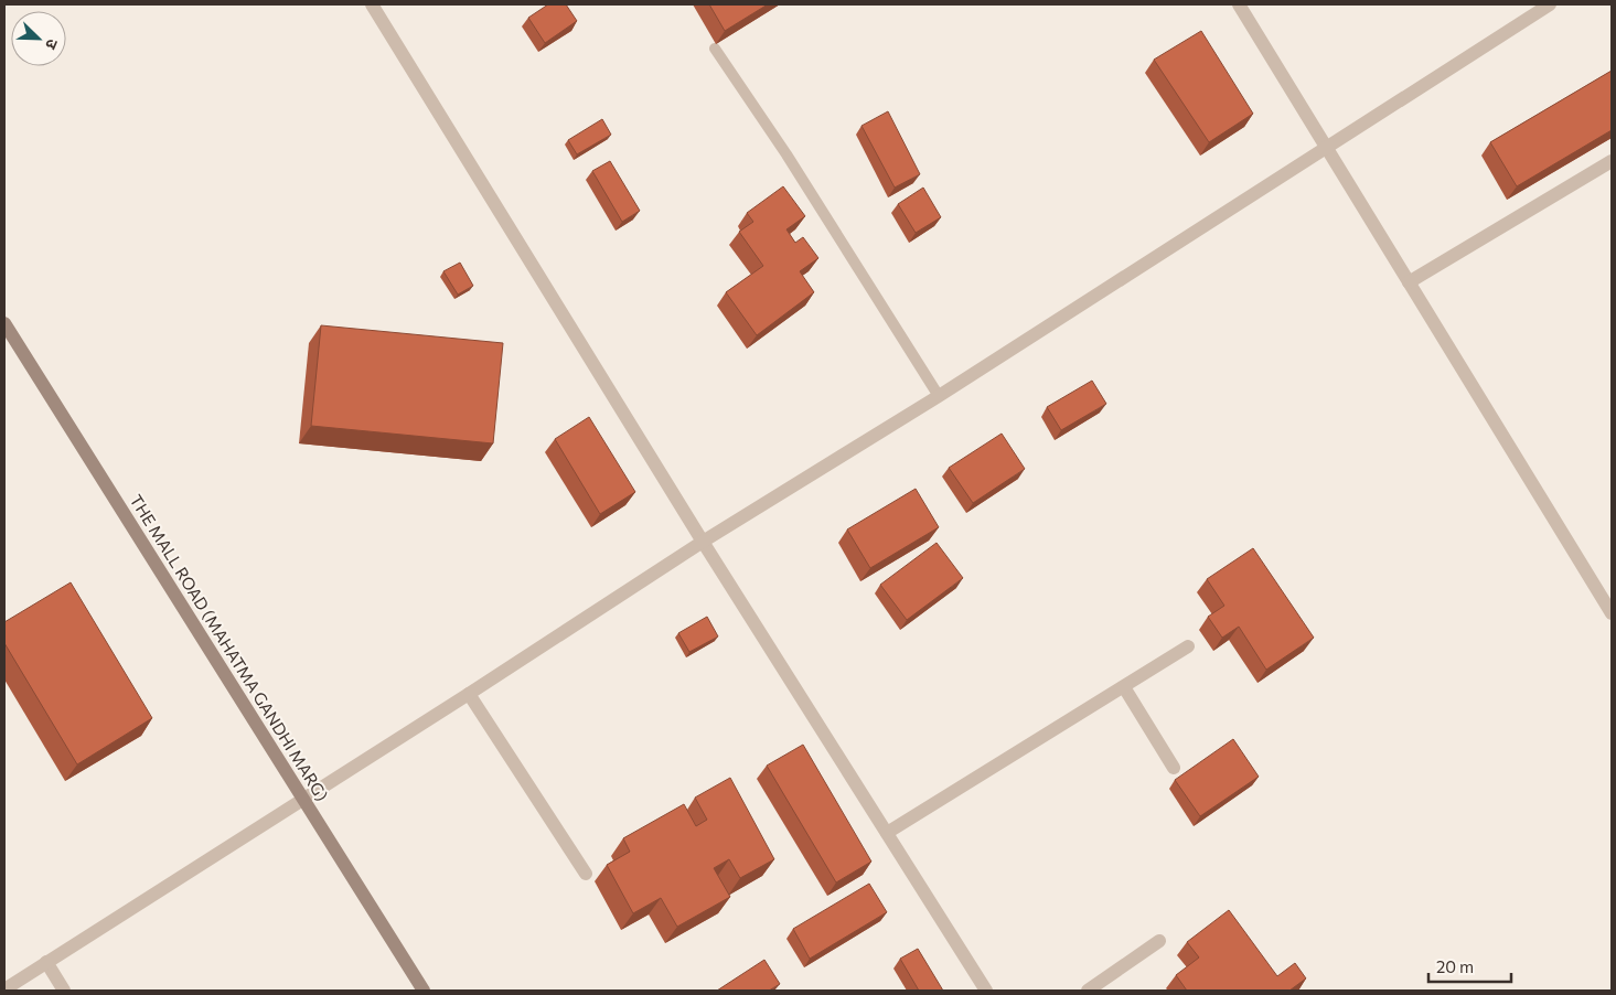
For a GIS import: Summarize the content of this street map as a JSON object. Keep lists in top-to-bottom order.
{
  "streets": {
    "street": ["THE MALL ROAD (MAHATMA GANDHI MARG)"]
  },
  "scale_bar": "20 m",
  "north": "bottom right"
}
